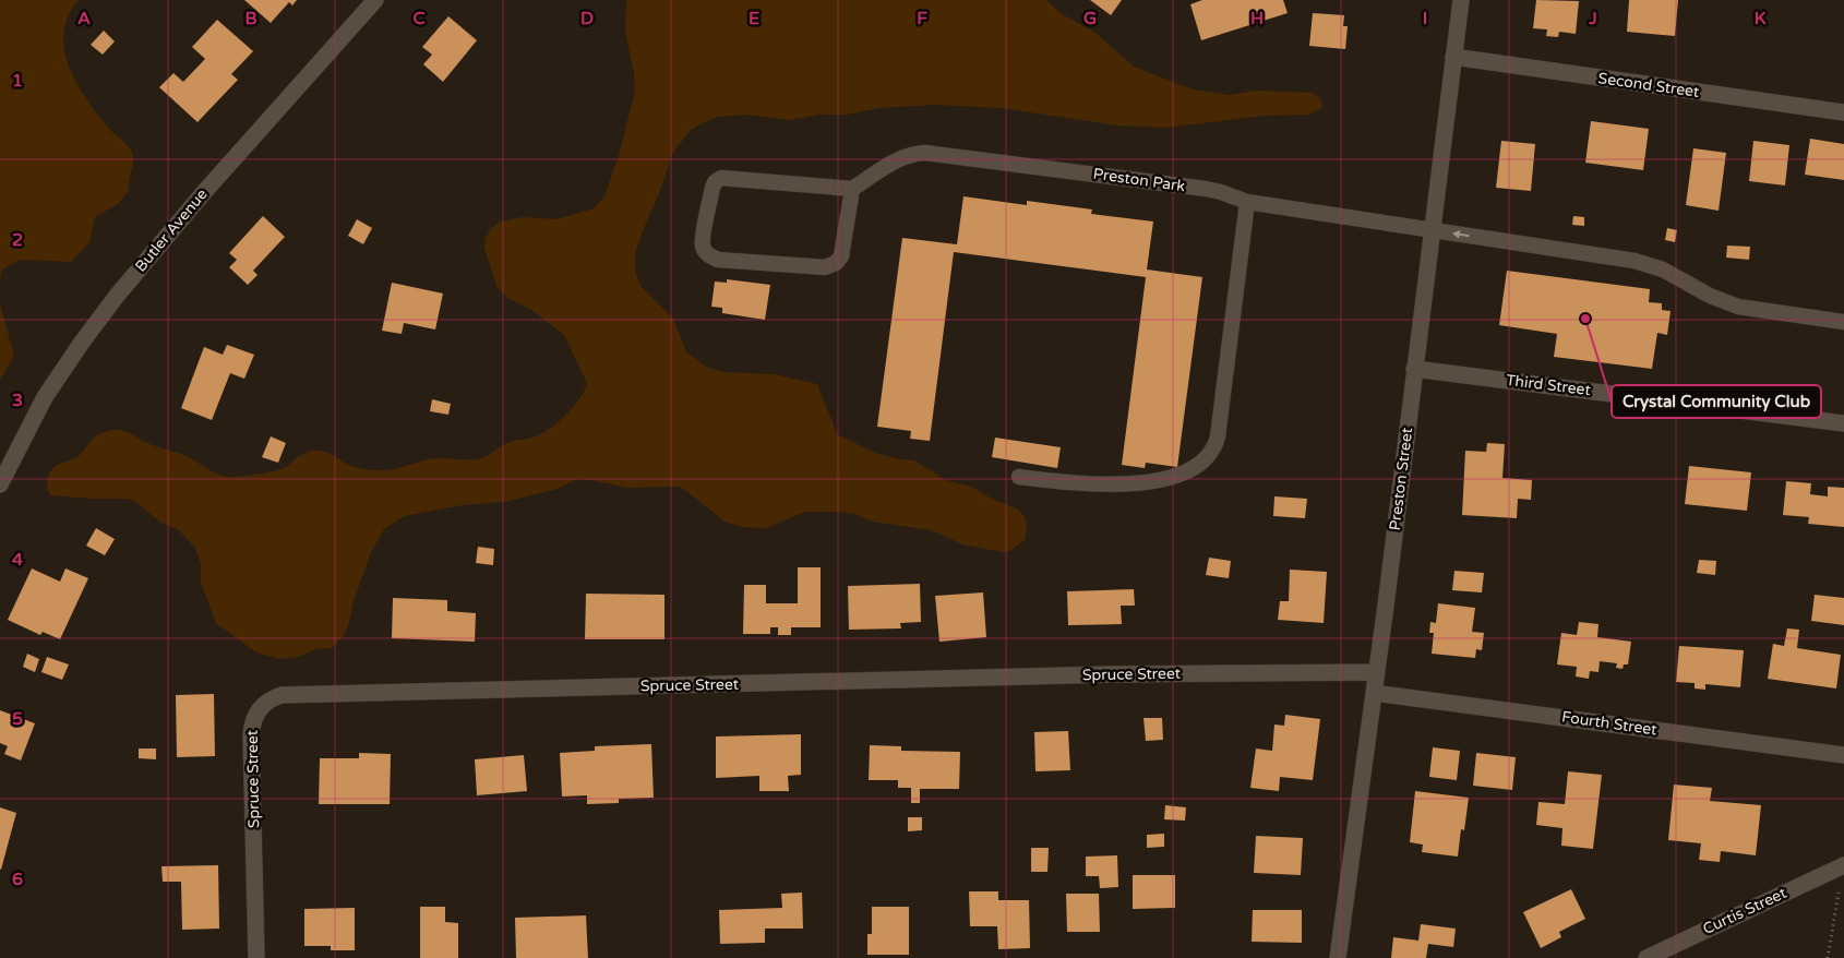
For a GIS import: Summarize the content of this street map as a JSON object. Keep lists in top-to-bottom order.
{
  "streets": {
    "street": [
      "Second Street",
      "Butler Avenue",
      "Third Street",
      "Preston Street",
      "Spruce Street",
      "Fourth Street",
      "Curtis Street"
    ],
    "lane": ["Preston Park"]
  },
  "crossings": [
    ["Second Street", "Preston Street"],
    ["Preston Park", "Preston Street"],
    ["Third Street", "Preston Street"],
    ["Preston Street", "Spruce Street"],
    ["Preston Street", "Fourth Street"]
  ],
  "one_way": ["Preston Park"],
  "places": ["Crystal Community Club"],
  "grid": {
    "columns": [
      "A",
      "B",
      "C",
      "D",
      "E",
      "F",
      "G",
      "H",
      "I",
      "J",
      "K"
    ],
    "rows": [
      "1",
      "2",
      "3",
      "4",
      "5",
      "6"
    ]
  }
}
